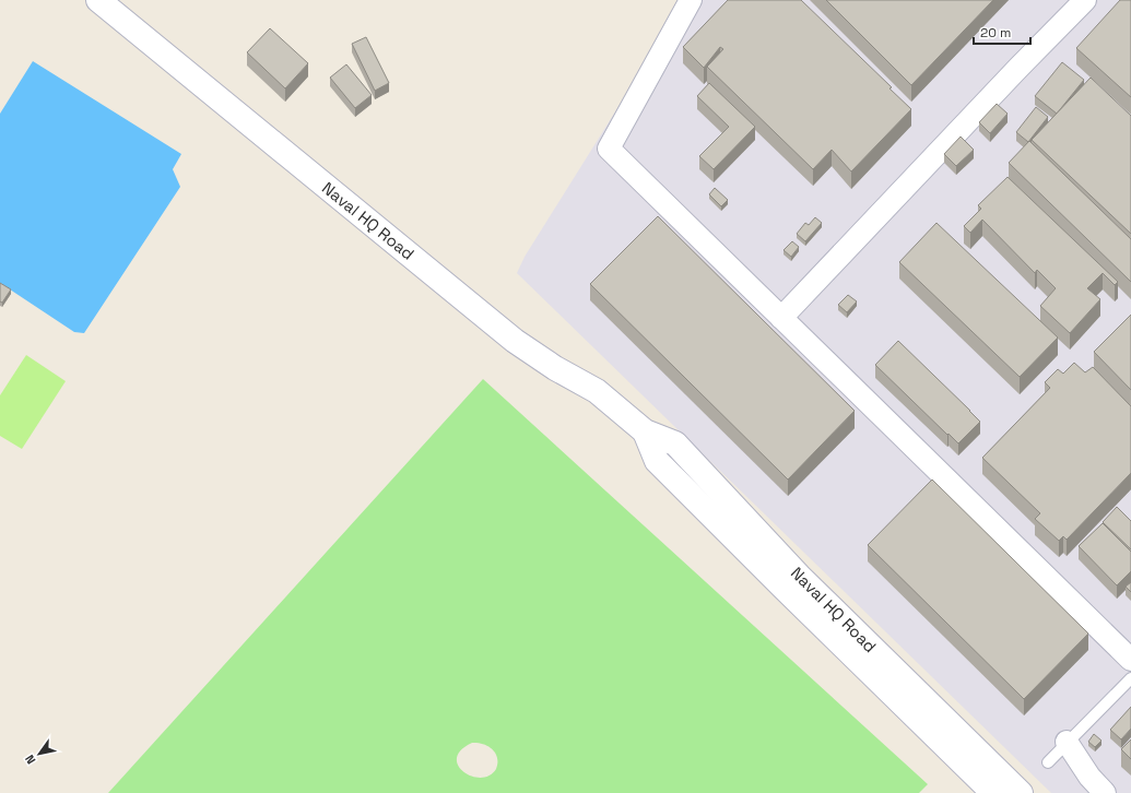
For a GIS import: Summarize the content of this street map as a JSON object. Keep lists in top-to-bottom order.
{
  "streets": {
    "main road": ["Naval HQ Road"]
  },
  "scale_bar": "20 m",
  "north": "bottom left"
}
